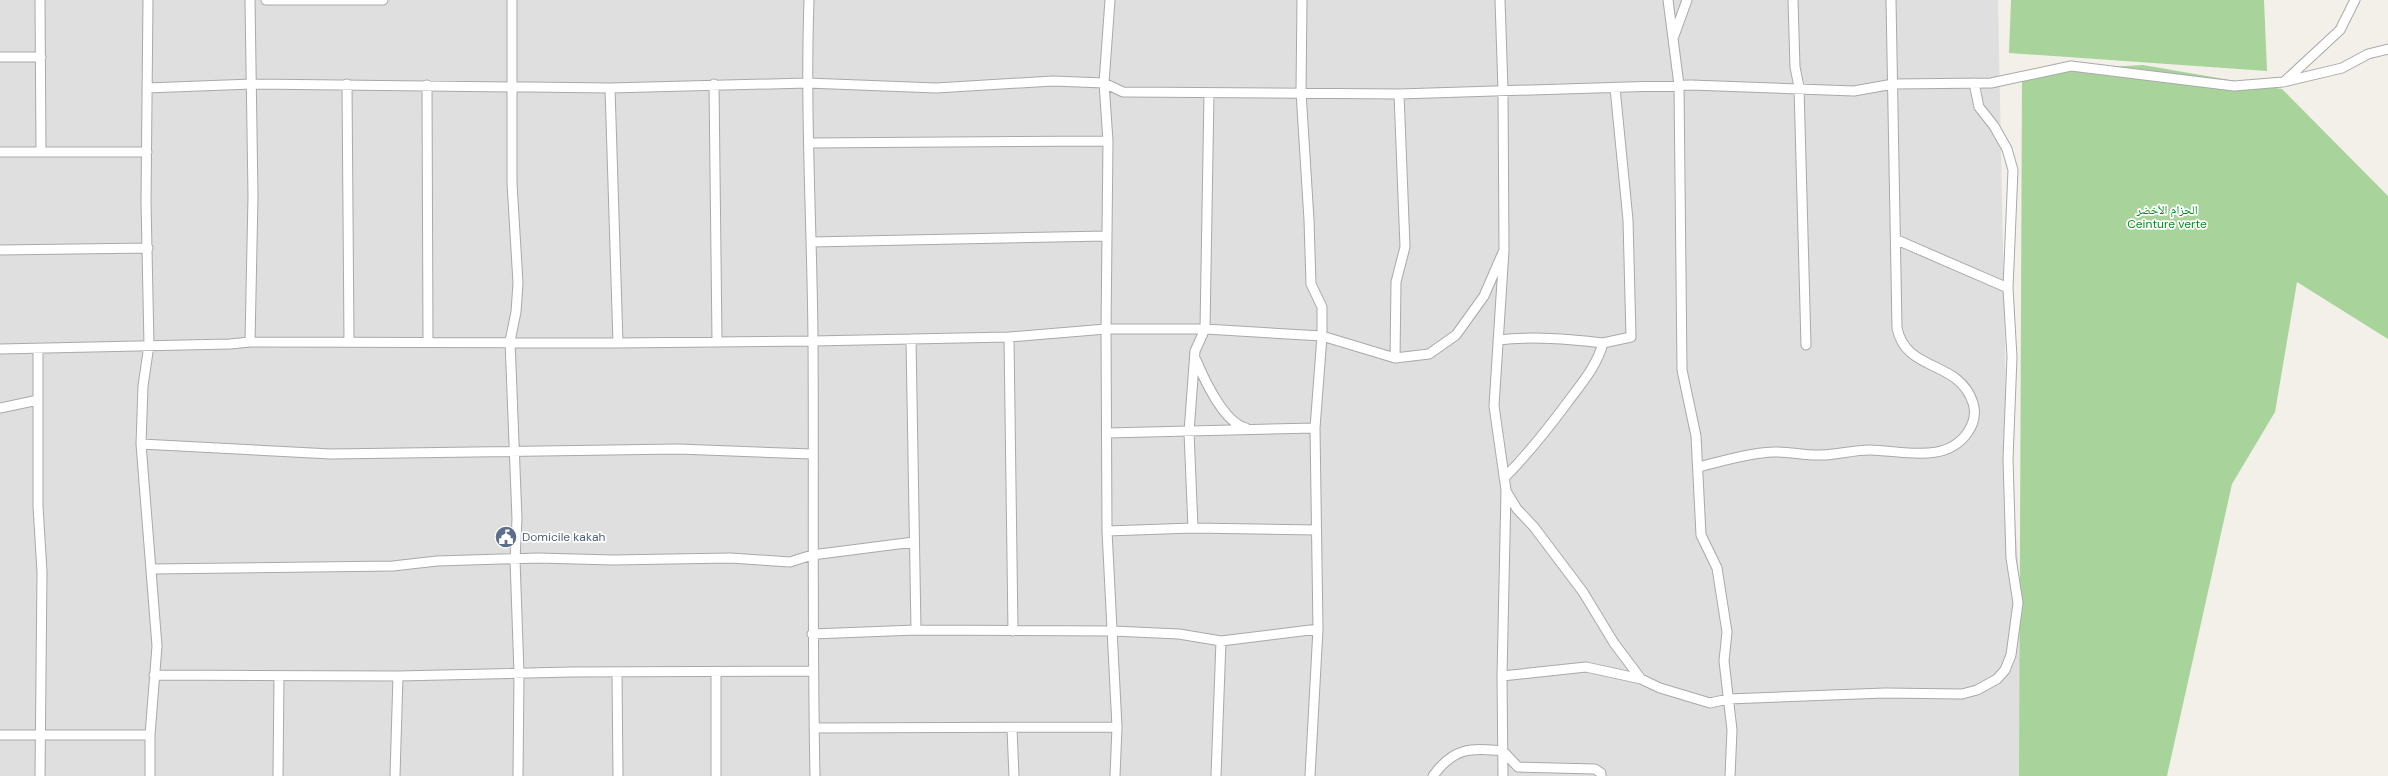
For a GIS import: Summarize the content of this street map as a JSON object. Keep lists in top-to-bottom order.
{
  "parks": ["الحزام الأخضر Ceinture verte"],
  "places": {
    "public building": ["Domicile kakah"]
  }
}
